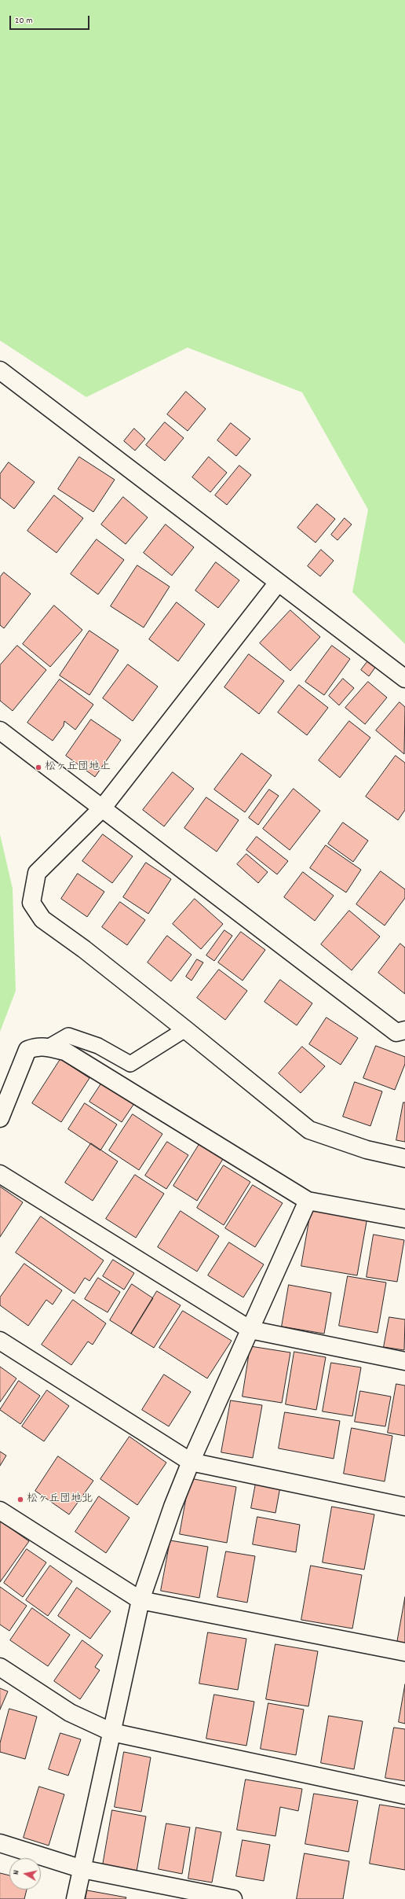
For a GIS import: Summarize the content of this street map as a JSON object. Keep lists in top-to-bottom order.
{
  "places": ["松ヶ丘団地上", "松ヶ丘団地北"],
  "scale_bar": "20 m",
  "north": "left"
}
